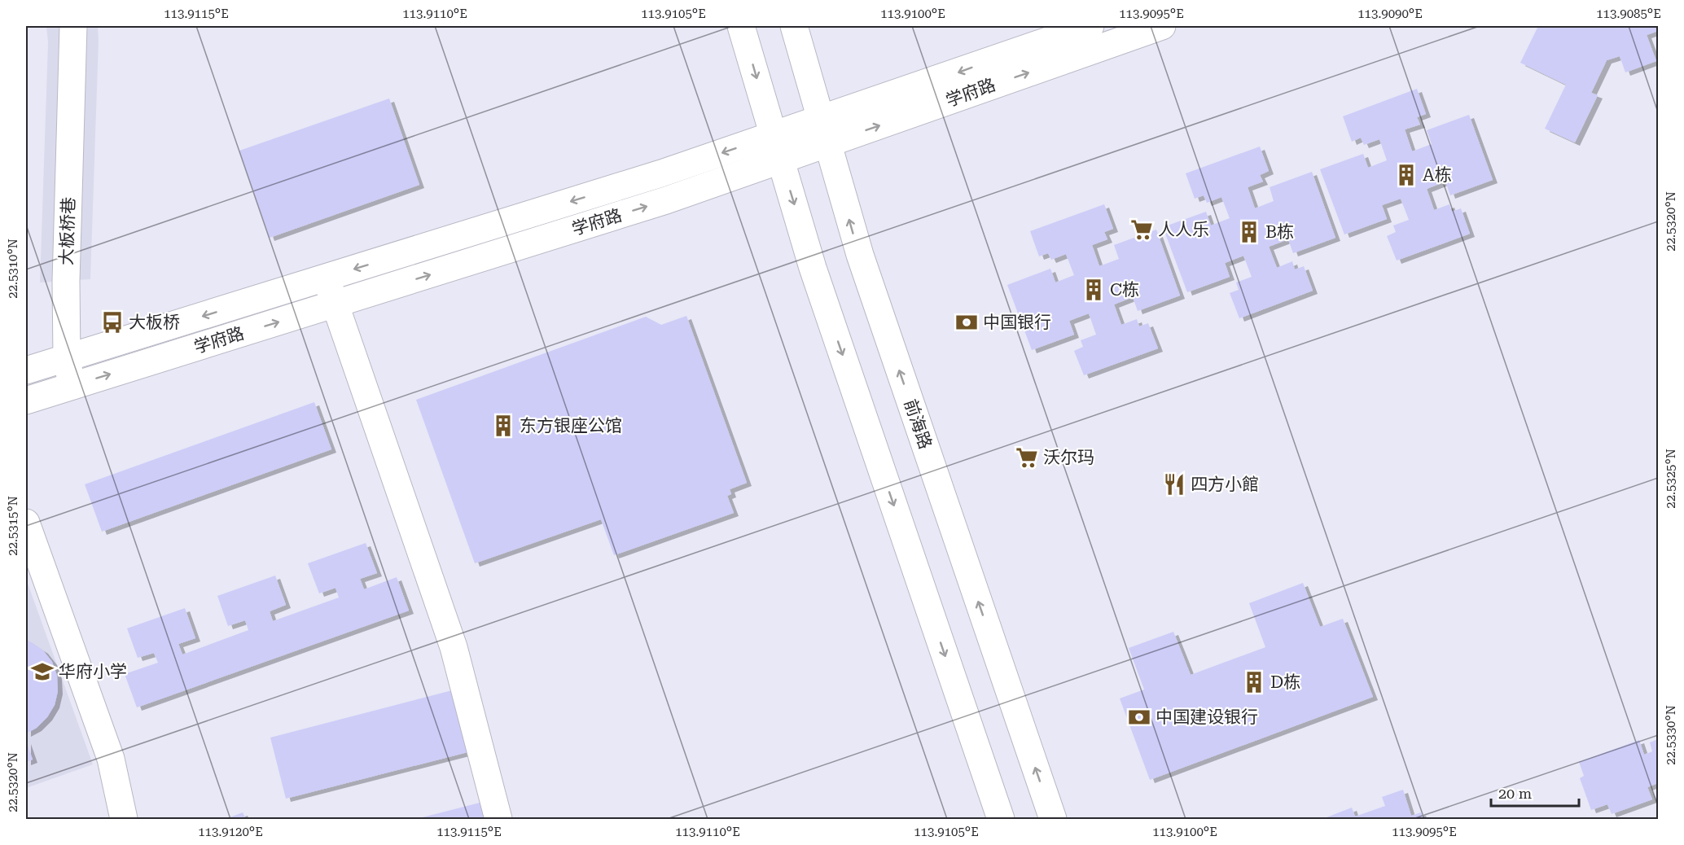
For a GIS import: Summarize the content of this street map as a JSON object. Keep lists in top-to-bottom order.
{
  "streets": {
    "main road": ["学府路", "大板桥巷", "前海路"]
  },
  "crossings": [
    ["学府路", "大板桥巷"],
    ["学府路", "前海路"]
  ],
  "places": {
    "building": [
      "A栋",
      "B栋",
      "C栋",
      "东方银座公馆",
      "D栋"
    ],
    "supermarket": ["人人乐", "沃尔玛"],
    "bus stop": ["大板桥"],
    "bank": ["中国银行", "中国建设银行"],
    "restaurant": ["四方小館"],
    "school or university": ["华府小学"]
  },
  "scale_bar": "20 m",
  "coordinates": [
    "113.9115°E",
    "113.9110°E",
    "113.9105°E",
    "113.9100°E",
    "113.9095°E",
    "113.9090°E",
    "113.9085°E",
    "22.5320°N",
    "22.5310°N",
    "22.5325°N",
    "22.5315°N",
    "22.5330°N",
    "113.9120°E"
  ]
}
